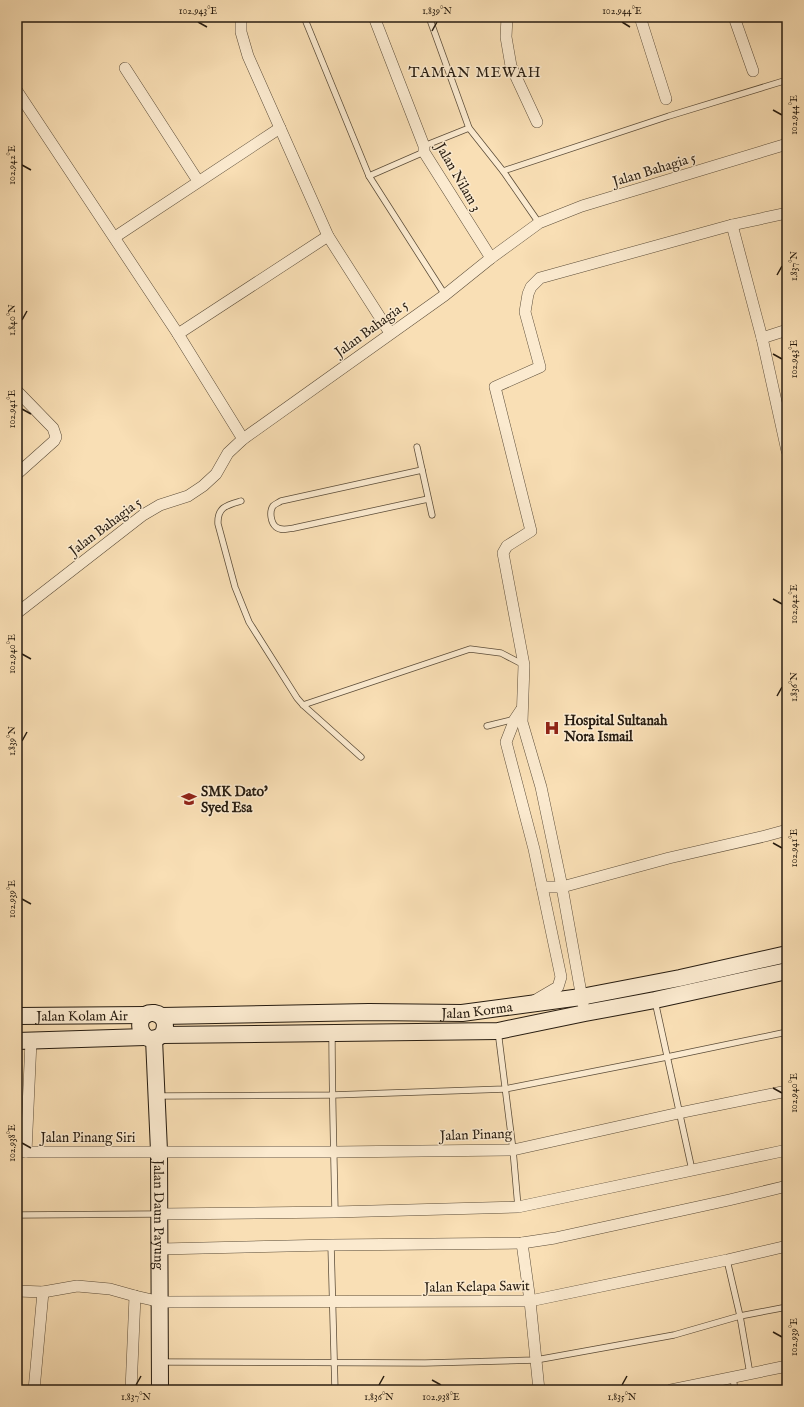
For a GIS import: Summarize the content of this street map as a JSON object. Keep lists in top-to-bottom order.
{
  "streets": {
    "street": [
      "Jalan Bahagia 5",
      "Jalan Nilam 3",
      "Jalan Korma",
      "Jalan Kolam Air",
      "Jalan Pinang",
      "Jalan Pinang Siri",
      "Jalan Daun Payung",
      "Jalan Kelapa Sawit"
    ]
  },
  "crossings": [
    ["Jalan Bahagia 5", "Jalan Nilam 3"],
    ["Jalan Korma", "Jalan Kolam Air"],
    ["Jalan Korma", "Jalan Daun Payung"],
    ["Jalan Kolam Air", "Jalan Daun Payung"],
    ["Jalan Pinang", "Jalan Pinang Siri"],
    ["Jalan Pinang", "Jalan Daun Payung"],
    ["Jalan Pinang Siri", "Jalan Daun Payung"],
    ["Jalan Daun Payung", "Jalan Kelapa Sawit"]
  ],
  "districts": ["TAMAN MEWAH"],
  "places": {
    "hospital": ["Hospital Sultanah Nora Ismail"],
    "school or university": ["SMK Dato' Syed Esa"]
  },
  "coordinates": [
    "102.943°E",
    "1.839°N",
    "102.944°E",
    "102.942°E",
    "1.837°N",
    "1.840°N",
    "102.941°E",
    "102.940°E",
    "1.836°N",
    "102.939°E",
    "102.938°E",
    "1.835°N"
  ]
}
